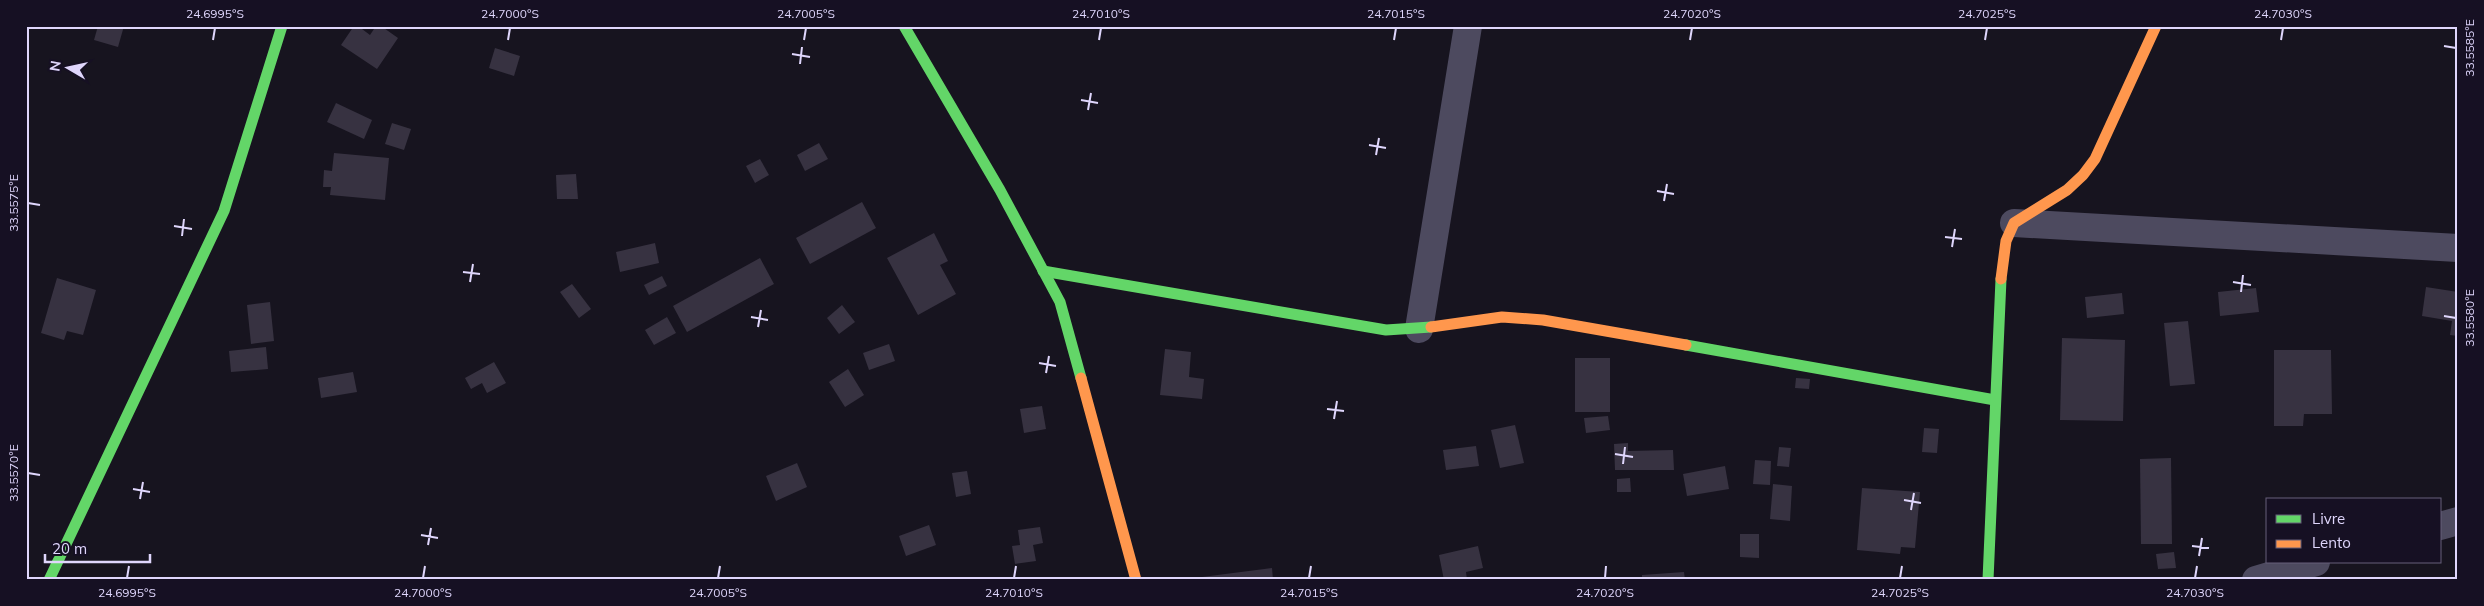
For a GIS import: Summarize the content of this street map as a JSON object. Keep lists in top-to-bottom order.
{
  "legend": ["Livre", "Lento"],
  "scale_bar": "20 m",
  "north": "left",
  "coordinates": [
    "24.6995°S",
    "24.7000°S",
    "24.7005°S",
    "24.7010°S",
    "24.7015°S",
    "24.7020°S",
    "24.7025°S",
    "24.7030°S",
    "33.5585°E",
    "33.5575°E",
    "33.5580°E",
    "33.5570°E"
  ]
}
